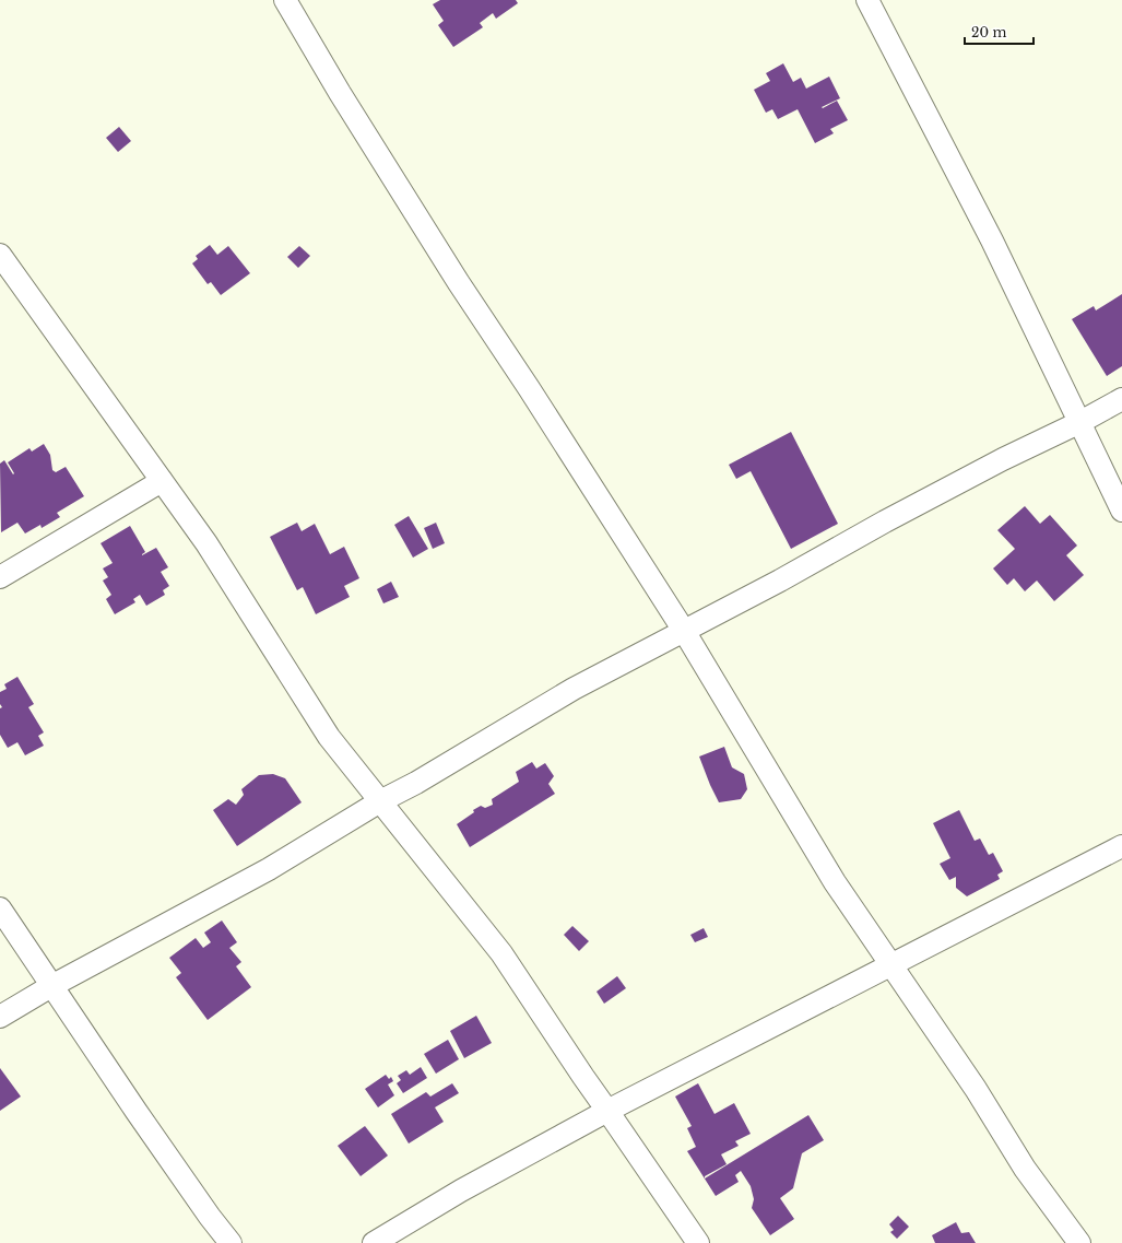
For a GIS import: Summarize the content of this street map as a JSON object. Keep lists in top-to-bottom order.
{
  "scale_bar": "20 m"
}
